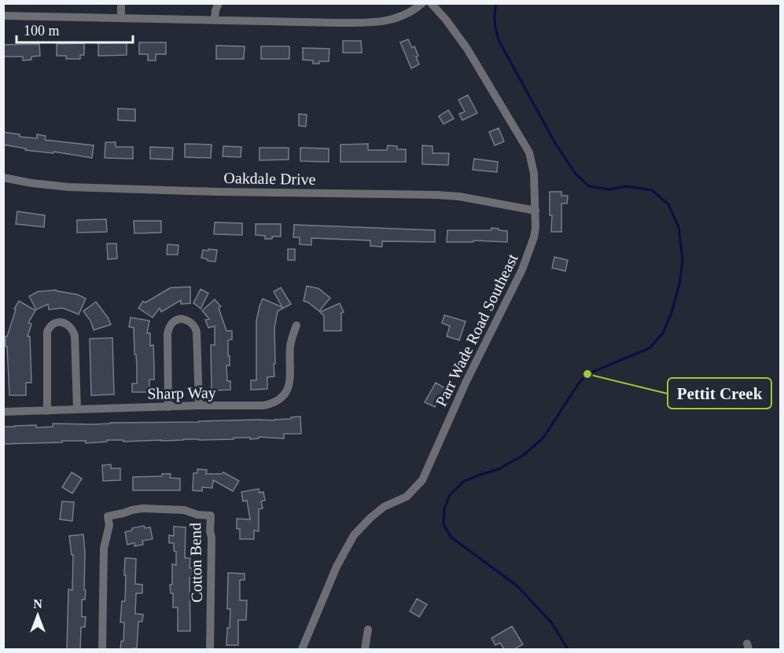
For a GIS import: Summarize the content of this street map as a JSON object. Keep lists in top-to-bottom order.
{
  "streets": {
    "street": [
      "Oakdale Drive",
      "Parr Wade Road Southeast",
      "Sharp Way",
      "Cotton Bend"
    ]
  },
  "crossings": [
    ["Oakdale Drive", "Parr Wade Road Southeast"]
  ],
  "places": ["Pettit Creek"],
  "scale_bar": "100 m",
  "north": "top"
}
